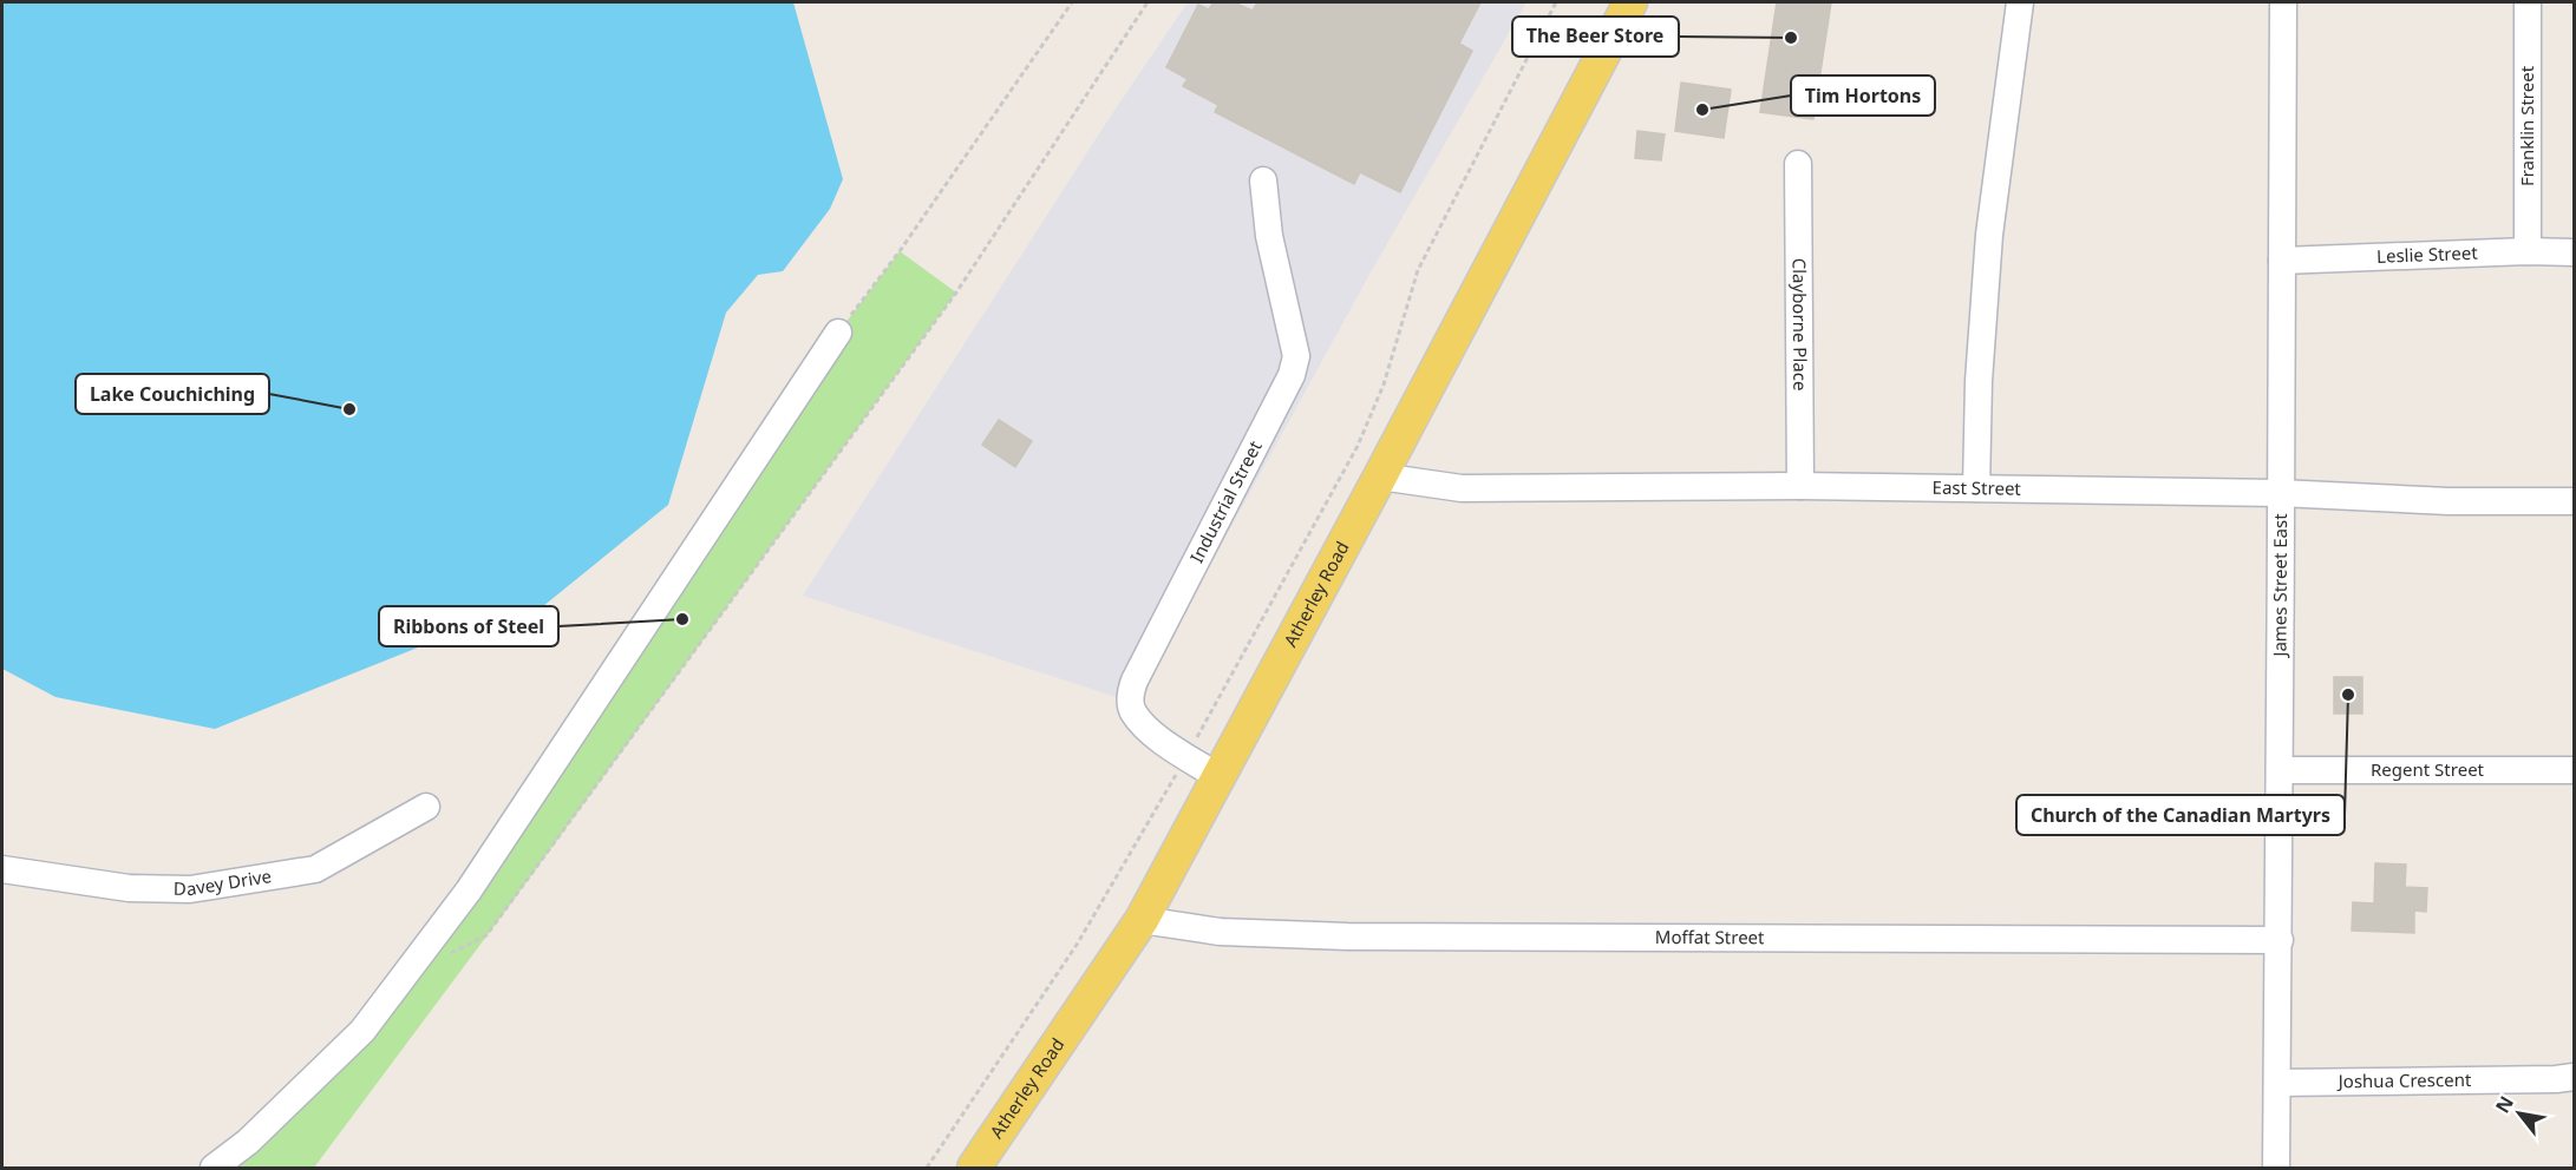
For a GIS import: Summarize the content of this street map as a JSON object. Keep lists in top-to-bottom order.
{
  "streets": {
    "main road": ["Atherley Road"],
    "street": [
      "Franklin Street",
      "Leslie Street",
      "Clayborne Place",
      "East Street",
      "Industrial Street",
      "James Street East",
      "Regent Street",
      "Davey Drive",
      "Moffat Street",
      "Joshua Crescent"
    ]
  },
  "crossings": [
    ["Franklin Street", "Leslie Street"],
    ["Leslie Street", "James Street East"],
    ["Clayborne Place", "East Street"],
    ["East Street", "James Street East"],
    ["East Street", "Atherley Road"],
    ["Industrial Street", "Atherley Road"],
    ["James Street East", "Regent Street"],
    ["James Street East", "Moffat Street"],
    ["James Street East", "Joshua Crescent"],
    ["Atherley Road", "Moffat Street"]
  ],
  "places": [
    "The Beer Store",
    "Tim Hortons",
    "Lake Couchiching",
    "Ribbons of Steel",
    "Church of the Canadian Martyrs"
  ],
  "north": "top left"
}
